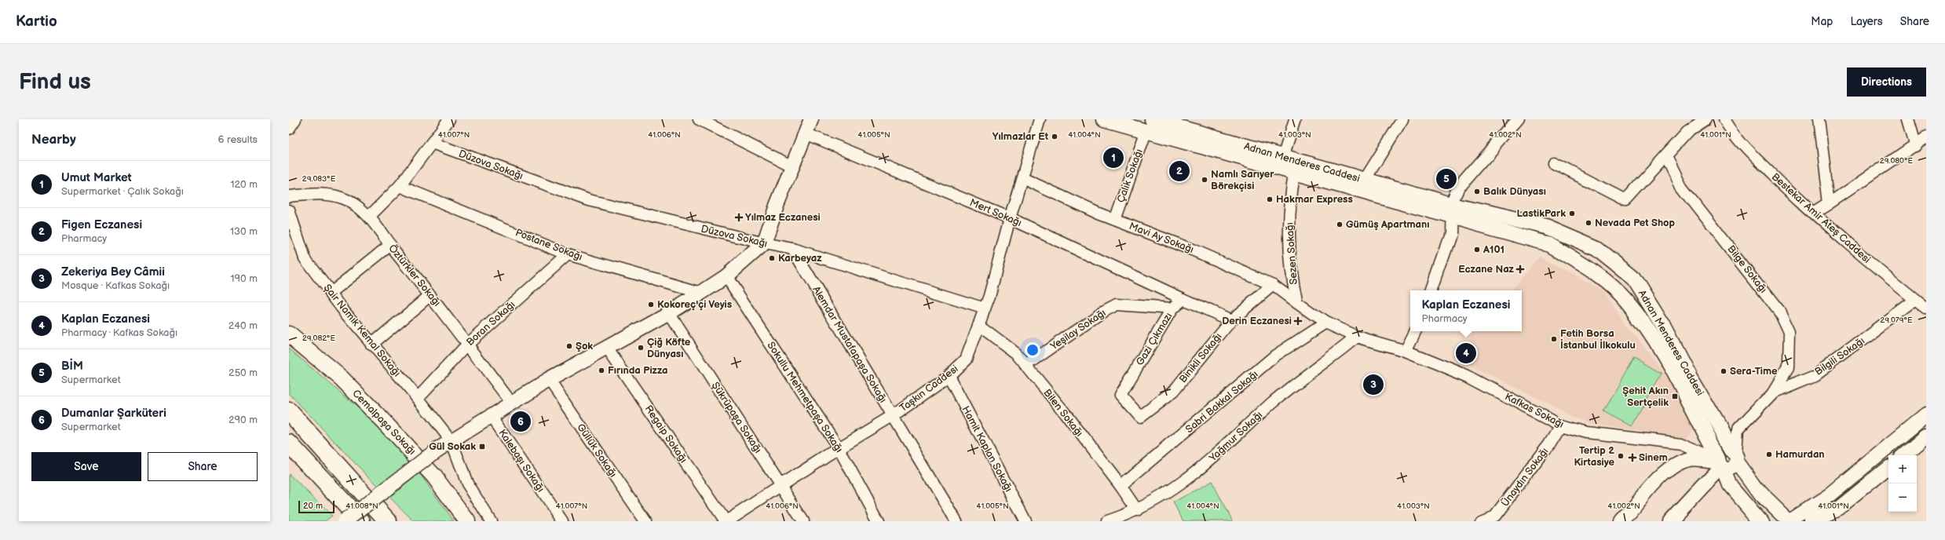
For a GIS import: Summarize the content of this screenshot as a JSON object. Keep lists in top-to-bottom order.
{
  "streets": {
    "main road": ["Cemalpaşa Sokağı"],
    "street": [
      "Adnan Menderes Caddesi",
      "Düzova Sokağı",
      "Çalık Sokağı",
      "Mert Sokağı",
      "Bestekar Amir Ateş Caddesi",
      "Mavi Ay Sokağı",
      "Postane Sokağı",
      "Sezen Sokağı",
      "Bilge Sokağı",
      "Öztürkler Sokağı",
      "Boran Sokağı",
      "Yeşilay Sokağı",
      "Şair Namık Kemal Sokağı",
      "Gazi Çıkmazı",
      "Alemdar Mustafapaşa Sokağı",
      "Bilgili Sokağı",
      "Binikli Sokağı",
      "Taşkın Caddesi",
      "Sokullu Mehmetpaşa Sokağı",
      "Sabri Bakkal Sokağı",
      "Kafkas Sokağı",
      "Bilen Sokağı",
      "Şükrüpaşa Sokağı",
      "Regaip Sokağı",
      "Yağmur Sokağı",
      "Hamit Kaplan Sokağı",
      "Güllük Sokağı",
      "Kalebaşı Sokağı",
      "Ünaydın Sokağı"
    ]
  },
  "crossings": [
    ["Adnan Menderes Caddesi", "Çalık Sokağı"],
    ["Adnan Menderes Caddesi", "Sezen Sokağı"],
    ["Adnan Menderes Caddesi", "Bilgili Sokağı"],
    ["Adnan Menderes Caddesi", "Kafkas Sokağı"],
    ["Düzova Sokağı", "Alemdar Mustafapaşa Sokağı"],
    ["Düzova Sokağı", "Taşkın Caddesi"],
    ["Çalık Sokağı", "Mavi Ay Sokağı"],
    ["Mert Sokağı", "Gazi Çıkmazı"],
    ["Mert Sokağı", "Taşkın Caddesi"],
    ["Bestekar Amir Ateş Caddesi", "Bilgili Sokağı"],
    ["Mavi Ay Sokağı", "Sezen Sokağı"],
    ["Mavi Ay Sokağı", "Binikli Sokağı"],
    ["Mavi Ay Sokağı", "Taşkın Caddesi"],
    ["Postane Sokağı", "Boran Sokağı"],
    ["Bilge Sokağı", "Bilgili Sokağı"],
    ["Öztürkler Sokağı", "Boran Sokağı"],
    ["Boran Sokağı", "Şair Namık Kemal Sokağı"],
    ["Yeşilay Sokağı", "Gazi Çıkmazı"],
    ["Yeşilay Sokağı", "Bilen Sokağı"],
    ["Gazi Çıkmazı", "Binikli Sokağı"],
    ["Alemdar Mustafapaşa Sokağı", "Taşkın Caddesi"],
    ["Taşkın Caddesi", "Sokullu Mehmetpaşa Sokağı"],
    ["Taşkın Caddesi", "Bilen Sokağı"],
    ["Taşkın Caddesi", "Şükrüpaşa Sokağı"],
    ["Taşkın Caddesi", "Regaip Sokağı"],
    ["Taşkın Caddesi", "Hamit Kaplan Sokağı"],
    ["Sabri Bakkal Sokağı", "Bilen Sokağı"],
    ["Kafkas Sokağı", "Yağmur Sokağı"],
    ["Kafkas Sokağı", "Ünaydın Sokağı"],
    ["Bilen Sokağı", "Yağmur Sokağı"]
  ],
  "places": {
    "other": [
      "Yılmazlar Et",
      "Namlı Sarıyer Börekçisi",
      "Balık Dünyası",
      "Hakmar Express",
      "LastikPark",
      "Nevada Pet Shop",
      "Gümüş Apartmanı",
      "A101",
      "Karbeyaz",
      "Kokoreç'çi Veyis",
      "Fetih Borsa İstanbul İlkokulu",
      "Şok",
      "Çiğ Köfte Dünyası",
      "Fırında Pizza",
      "Sera-Time",
      "Hamurdan",
      "Tertip 2 Kirtasiye"
    ],
    "health": [
      "Yılmaz Eczanesi",
      "Eczane Naz",
      "Derin Eczanesi",
      "Sinem"
    ],
    "transit": ["Şehit Akın Sertçelik", "Gül Sokak"]
  },
  "scale_bar": "20 m",
  "page": {
    "header": "Kartio",
    "nav": ["Map", "Layers", "Share"],
    "buttons": [
      "Directions",
      ["Save", "Share"]
    ],
    "title": "Find us",
    "heading": ["Nearby", "6 results"],
    "pins": [
      "1",
      "2",
      "5",
      "4",
      "3",
      "6"
    ],
    "list": [
      {
        "mark": "1",
        "name": "Umut Market",
        "note": "Supermarket · Çalık Sokağı",
        "value": "120 m"
      },
      {
        "mark": "2",
        "name": "Figen Eczanesi",
        "note": "Pharmacy",
        "value": "130 m"
      },
      {
        "mark": "3",
        "name": "Zekeriya Bey Câmii",
        "note": "Mosque · Kafkas Sokağı",
        "value": "190 m"
      },
      {
        "mark": "4",
        "name": "Kaplan Eczanesi",
        "note": "Pharmacy · Kafkas Sokağı",
        "value": "240 m"
      },
      {
        "mark": "5",
        "name": "BİM",
        "note": "Supermarket",
        "value": "250 m"
      },
      {
        "mark": "6",
        "name": "Dumanlar Şarküteri",
        "note": "Supermarket",
        "value": "290 m"
      }
    ],
    "popup": ["Kaplan Eczanesi", "Pharmacy"],
    "map_buttons": ["+", "−"],
    "scale": "20 m"
  },
  "coordinates": [
    "41.007°N",
    "41.006°N",
    "41.005°N",
    "41.004°N",
    "41.003°N",
    "41.002°N",
    "41.001°N",
    "29.080°E",
    "29.083°E",
    "29.079°E",
    "29.082°E",
    "41.008°N"
  ]
}
